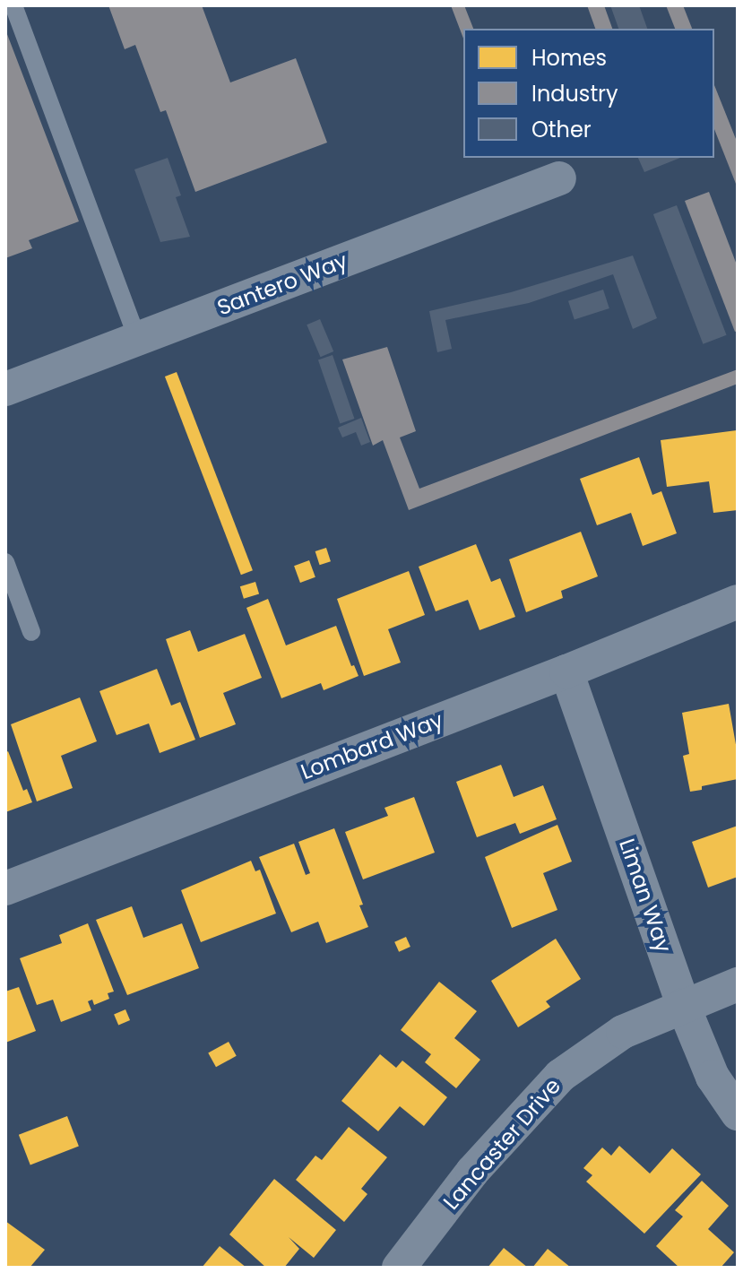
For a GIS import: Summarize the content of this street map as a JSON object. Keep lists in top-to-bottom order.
{
  "streets": {
    "street": [
      "Santero Way",
      "Lombard Way",
      "Liman Way",
      "Lancaster Drive"
    ]
  },
  "crossings": [
    ["Lombard Way", "Liman Way"],
    ["Liman Way", "Lancaster Drive"]
  ],
  "legend": ["Homes", "Industry", "Other"]
}
